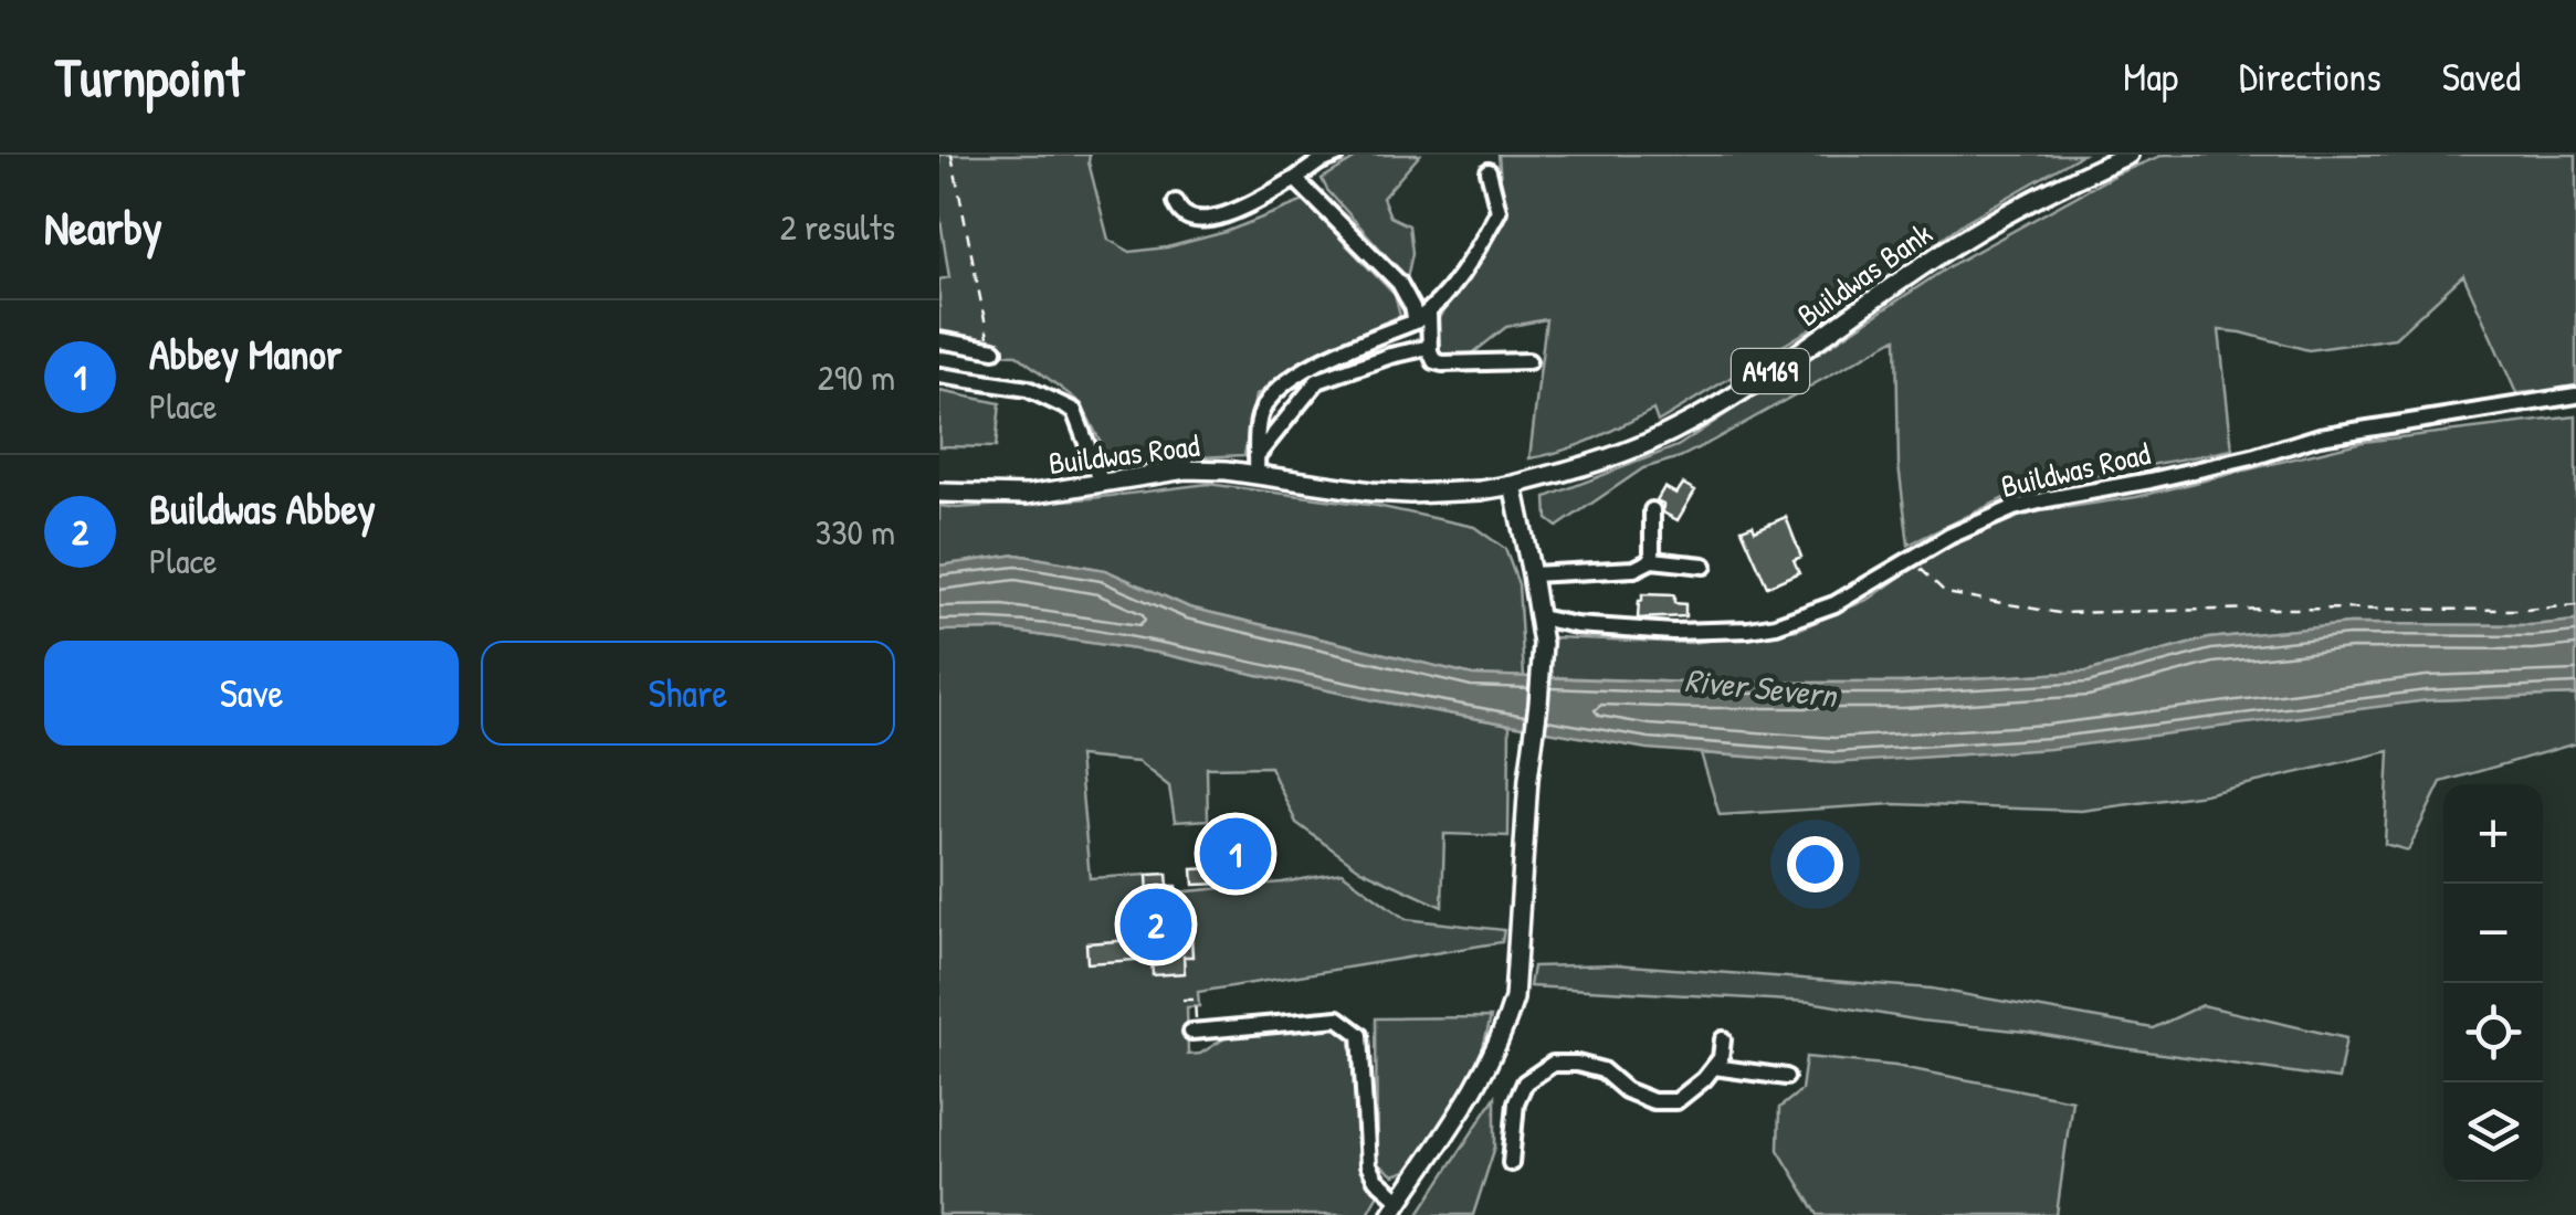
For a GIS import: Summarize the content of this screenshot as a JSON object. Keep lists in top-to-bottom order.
{
  "streets": {
    "main road": ["Buildwas Bank", "A4169", "Buildwas Road"]
  },
  "crossings": [
    ["Buildwas Bank", "Buildwas Road"]
  ],
  "water": ["River Severn"],
  "page": {
    "header": "Turnpoint",
    "nav": ["Map", "Directions", "Saved"],
    "heading": ["Nearby", "2 results"],
    "list": [
      {
        "mark": "1",
        "name": "Abbey Manor",
        "note": "Place",
        "value": "290 m"
      },
      {
        "mark": "2",
        "name": "Buildwas Abbey",
        "note": "Place",
        "value": "330 m"
      }
    ],
    "buttons": ["Save", "Share"],
    "map_buttons": ["+", "−"],
    "pins": ["1", "2"]
  }
}
